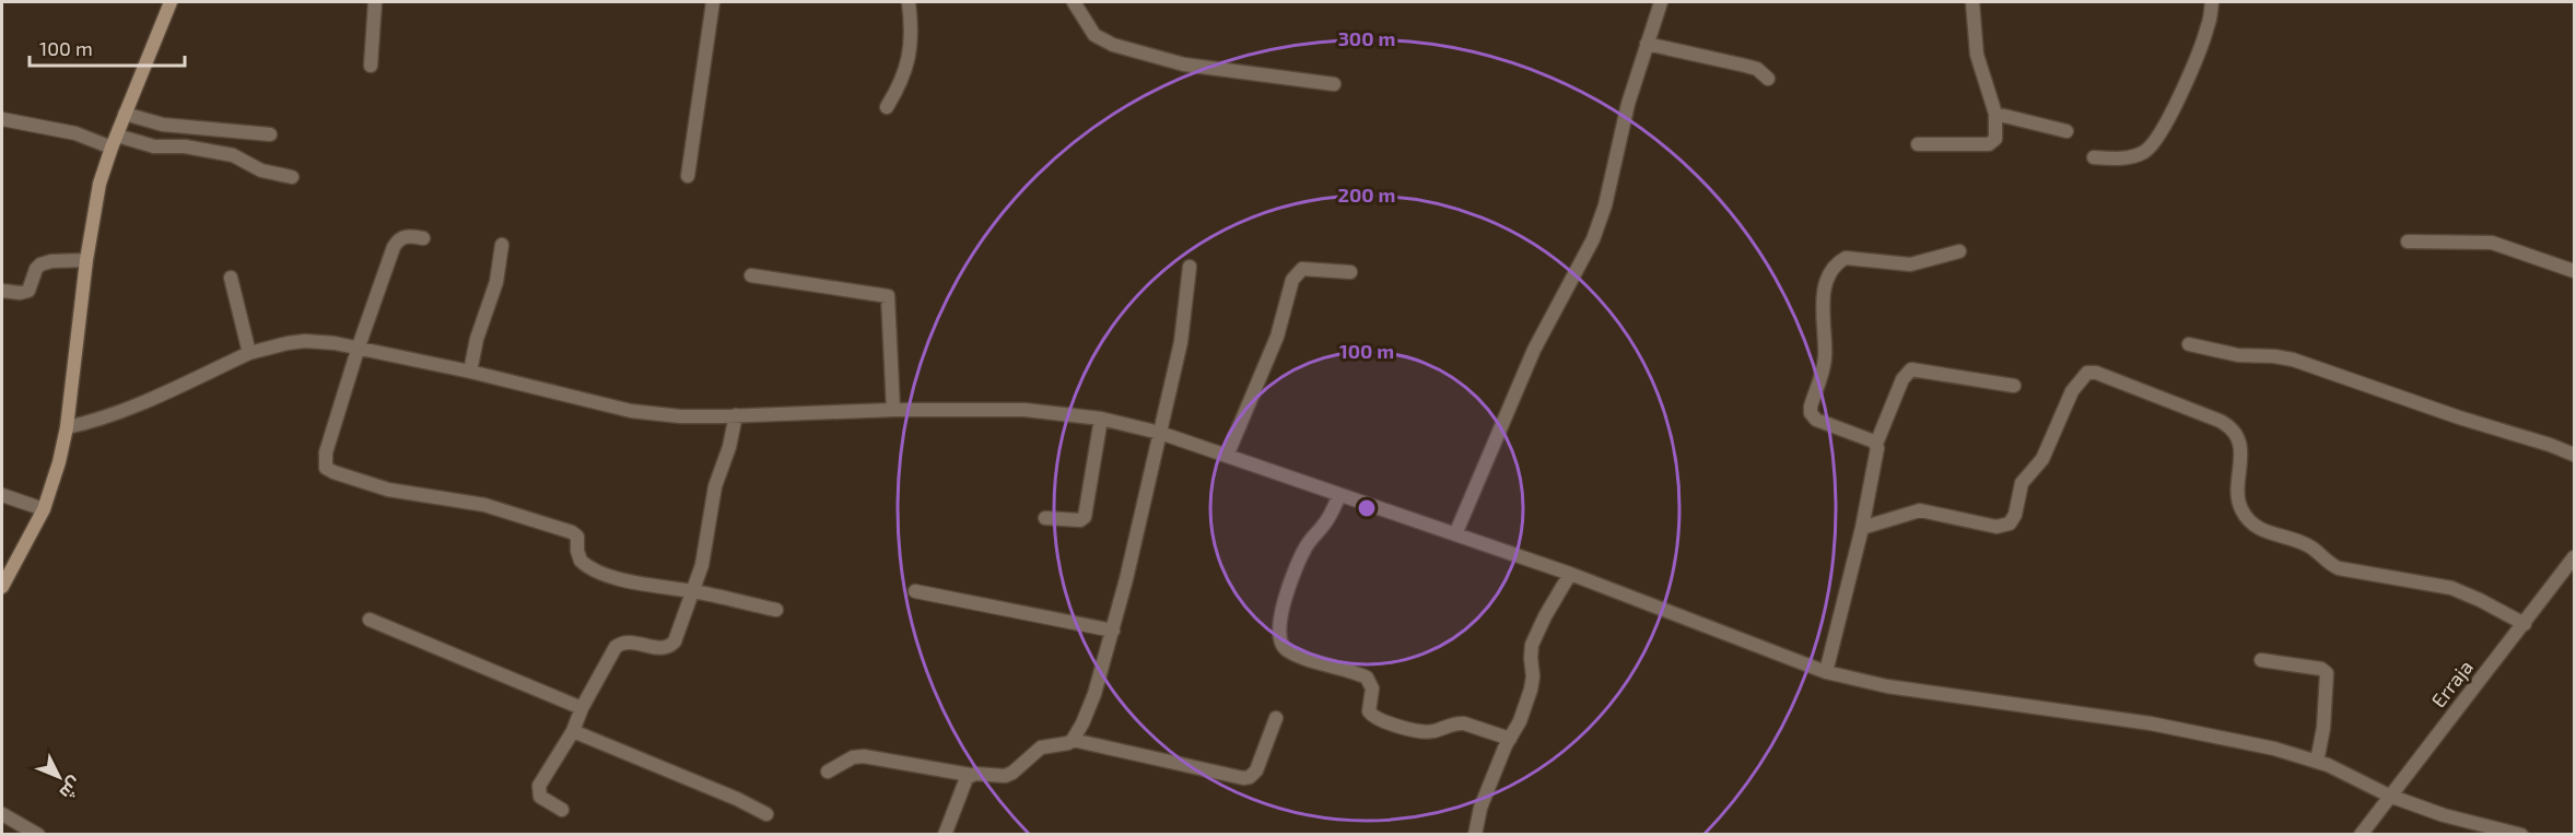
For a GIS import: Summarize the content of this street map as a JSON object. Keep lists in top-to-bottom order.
{
  "streets": {
    "street": ["Erraja"]
  },
  "scale_bar": "100 m",
  "north": "bottom right",
  "rings": ["300 m", "200 m", "100 m"]
}
